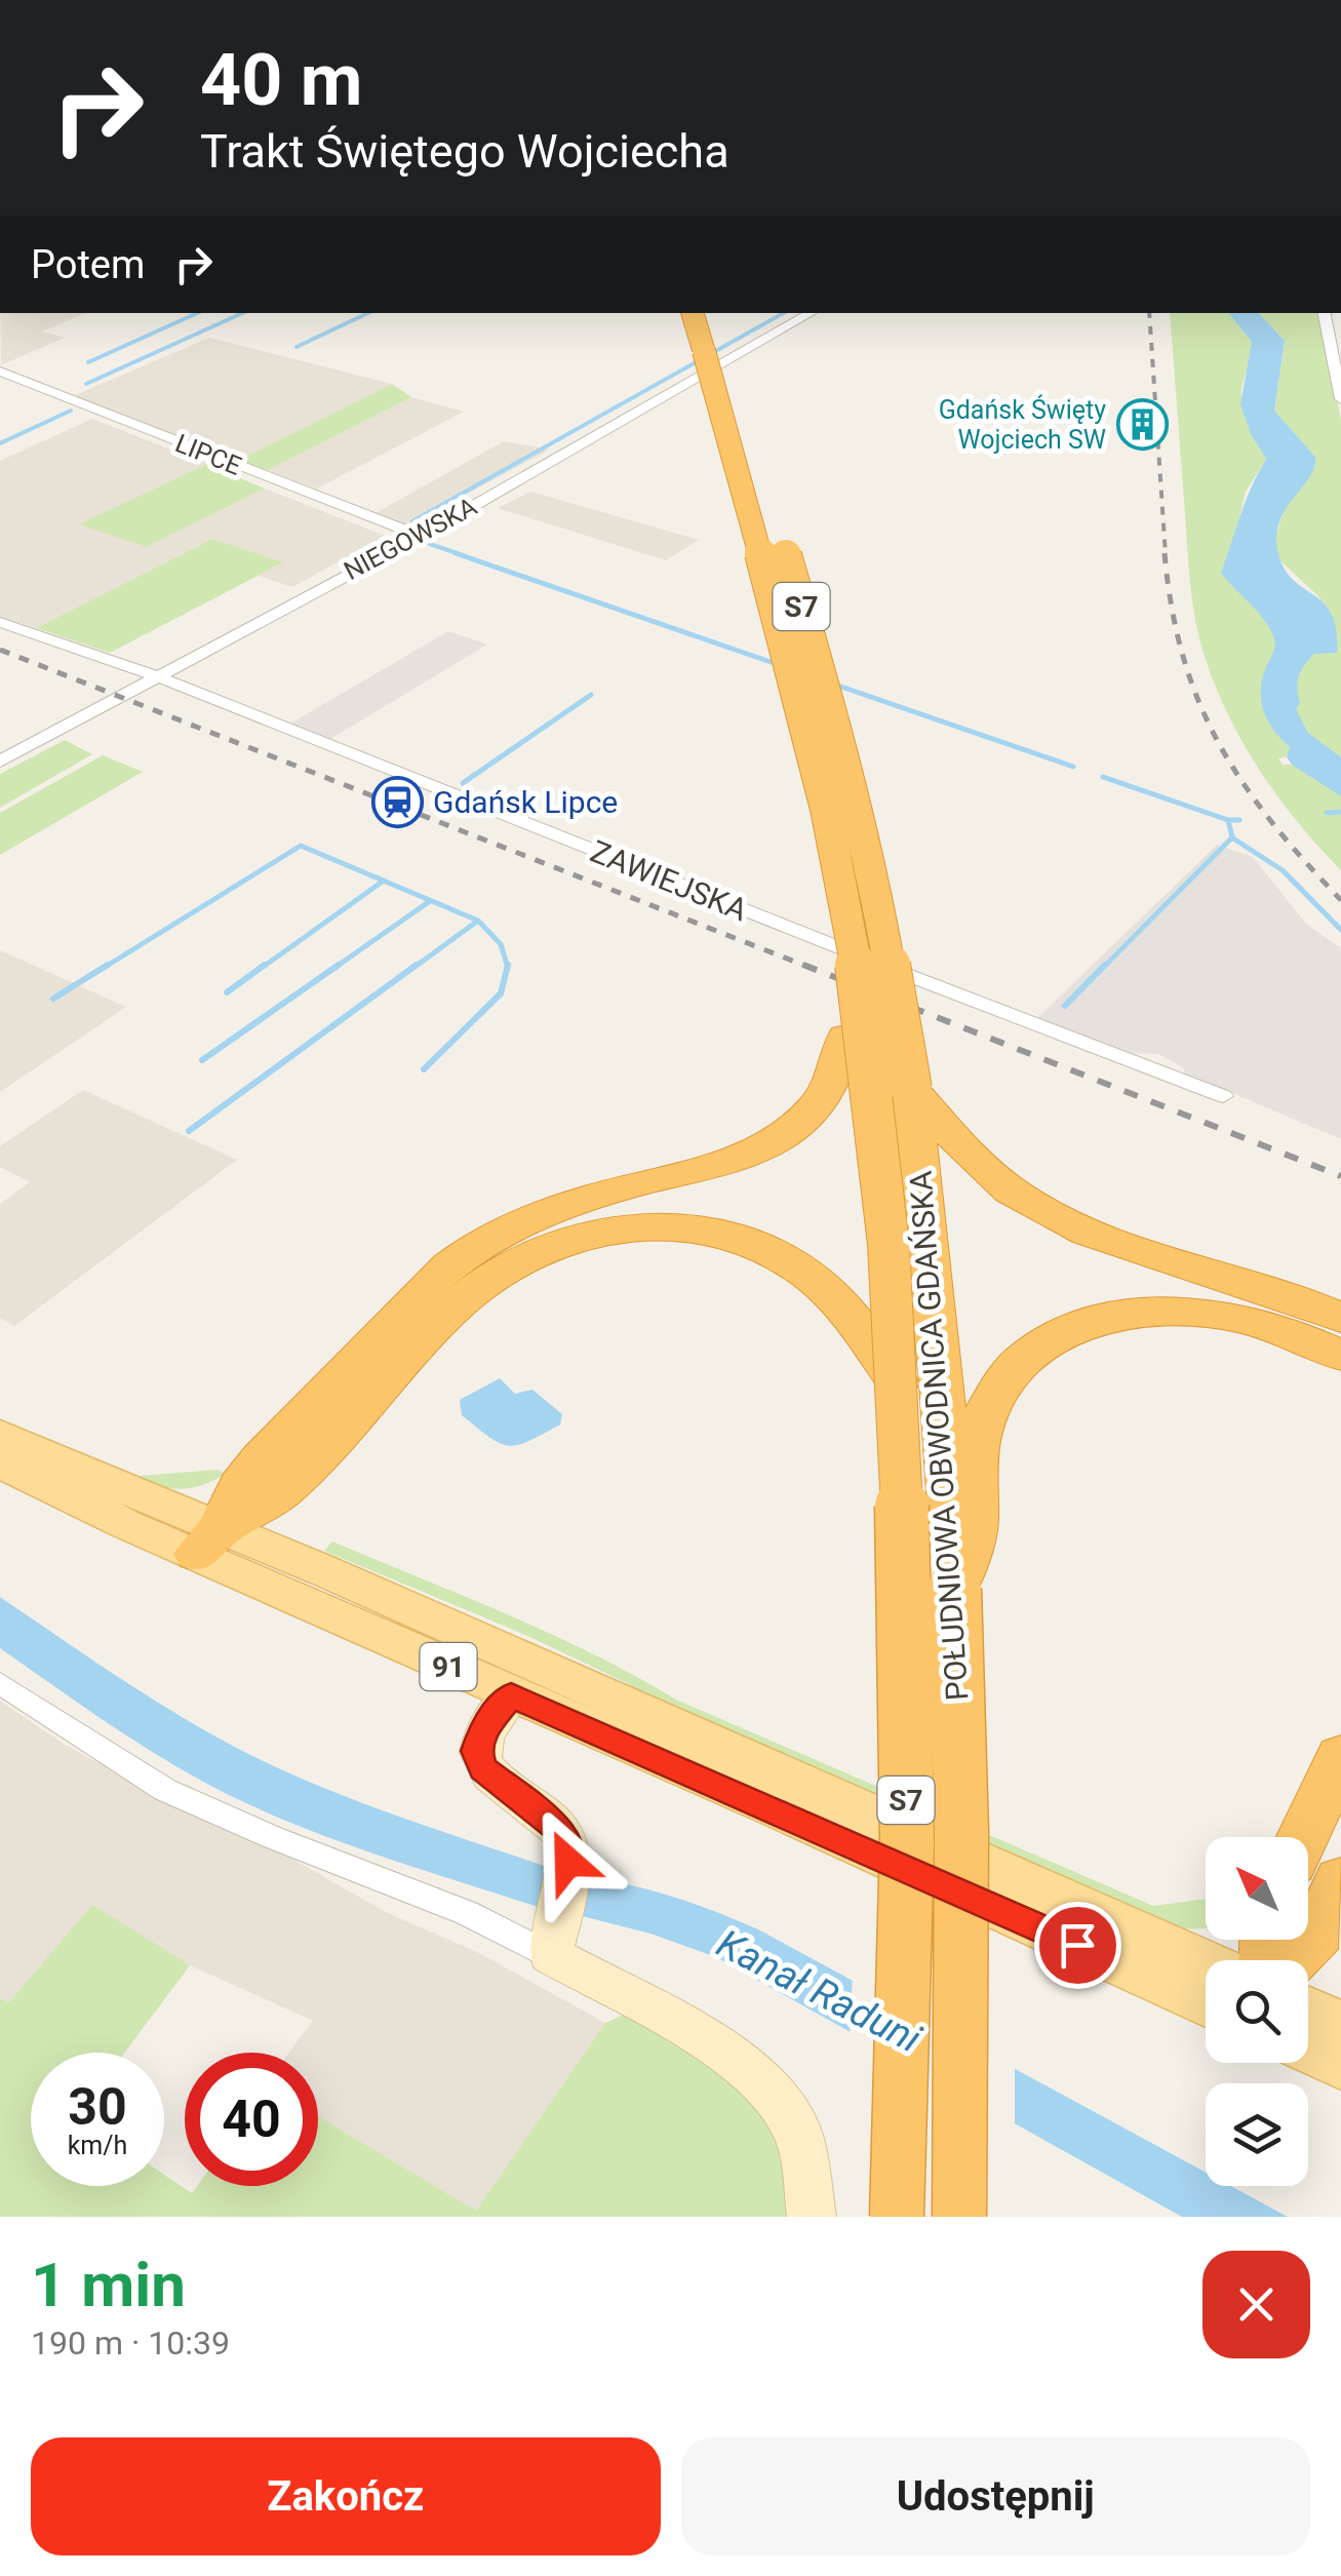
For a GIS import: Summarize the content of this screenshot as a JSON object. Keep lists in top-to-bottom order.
{
  "streets": {
    "highway": ["S7", "POŁUDNIOWA OBWODNICA GDAŃSKA"],
    "main road": ["91"],
    "street": ["LIPCE", "NIEGOWSKA", "ZAWIEJSKA"]
  },
  "crossings": [
    ["LIPCE", "NIEGOWSKA"],
    ["NIEGOWSKA", "ZAWIEJSKA"]
  ],
  "water": ["Kanał Raduni"],
  "places": {
    "building": ["Gdańsk Święty Wojciech SW"],
    "station": ["Gdańsk Lipce"]
  },
  "north": "top left",
  "page": {
    "turn": ["40 m", "Trakt Świętego Wojciecha"],
    "then": "Potem",
    "speed": "30 km/h",
    "limit": "40",
    "heading": ["1 min", "190 m · 10:39"],
    "buttons": ["Zakończ", "Udostępnij"]
  }
}
